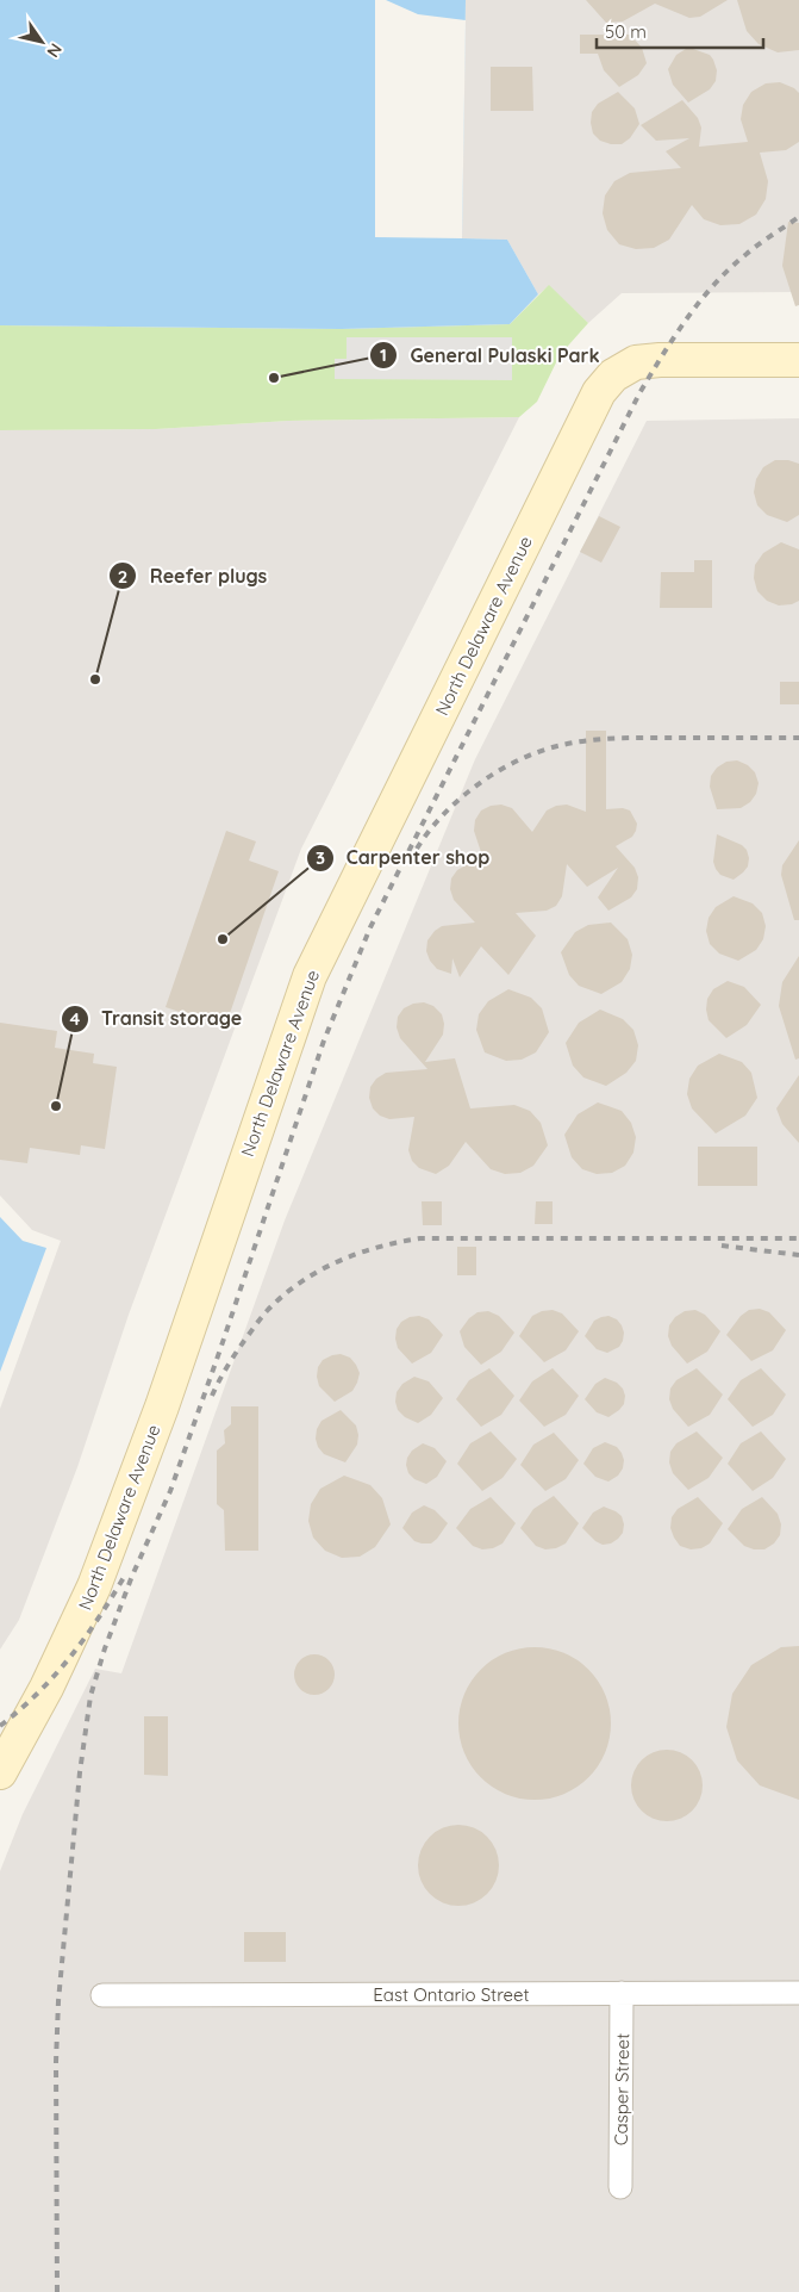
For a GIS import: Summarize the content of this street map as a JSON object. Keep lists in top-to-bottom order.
{
  "streets": {
    "street": ["North Delaware Avenue", "East Ontario Street", "Casper Street"]
  },
  "crossings": [
    ["East Ontario Street", "Casper Street"]
  ],
  "places": [
    "General Pulaski Park",
    "Reefer plugs",
    "Carpenter shop",
    "Transit storage"
  ],
  "scale_bar": "50 m",
  "north": "bottom right"
}
